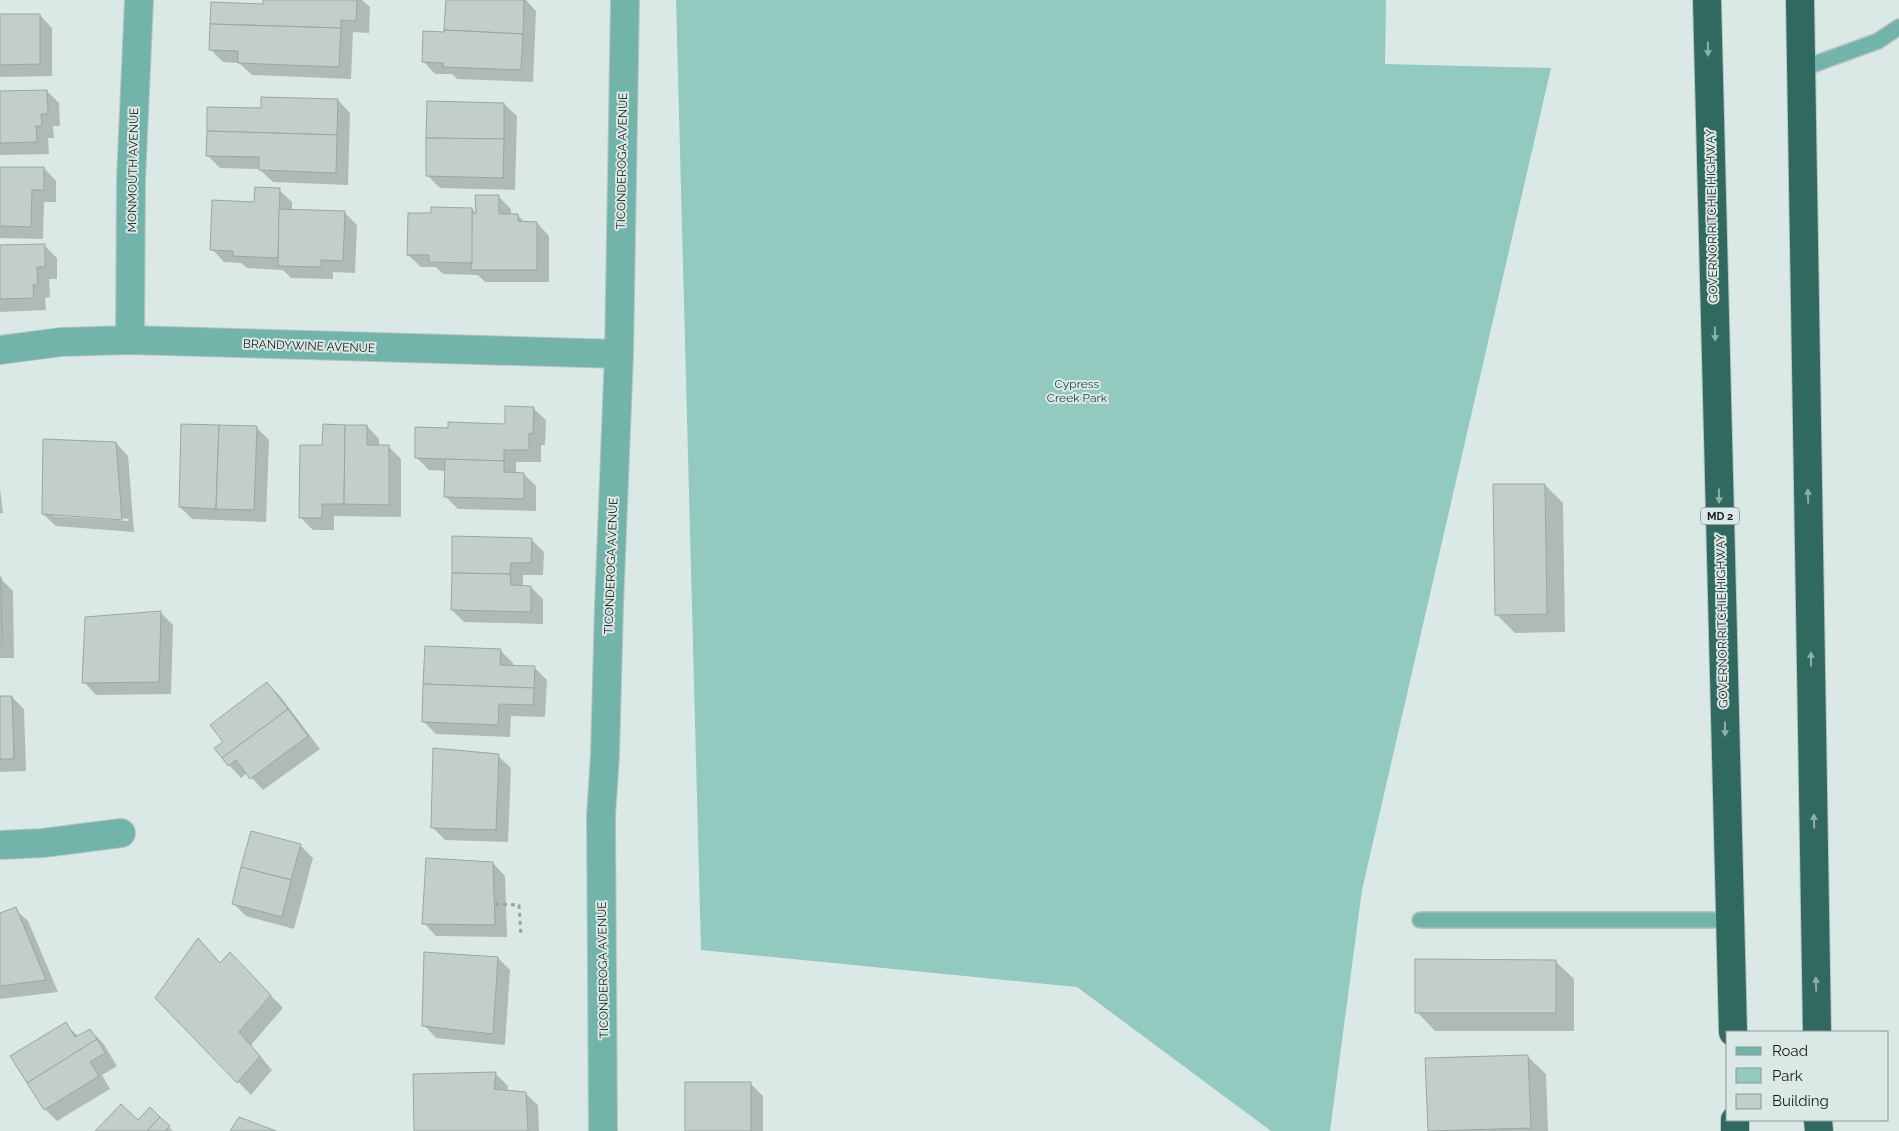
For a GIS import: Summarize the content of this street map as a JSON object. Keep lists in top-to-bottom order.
{
  "streets": {
    "highway": ["GOVERNOR RITCHIE HIGHWAY", "MD 2"],
    "street": ["TICONDEROGA AVENUE", "MONMOUTH AVENUE", "BRANDYWINE AVENUE"]
  },
  "crossings": [
    ["TICONDEROGA AVENUE", "BRANDYWINE AVENUE"],
    ["MONMOUTH AVENUE", "BRANDYWINE AVENUE"]
  ],
  "parks": ["Cypress Creek Park"],
  "legend": ["Road", "Park", "Building"]
}
